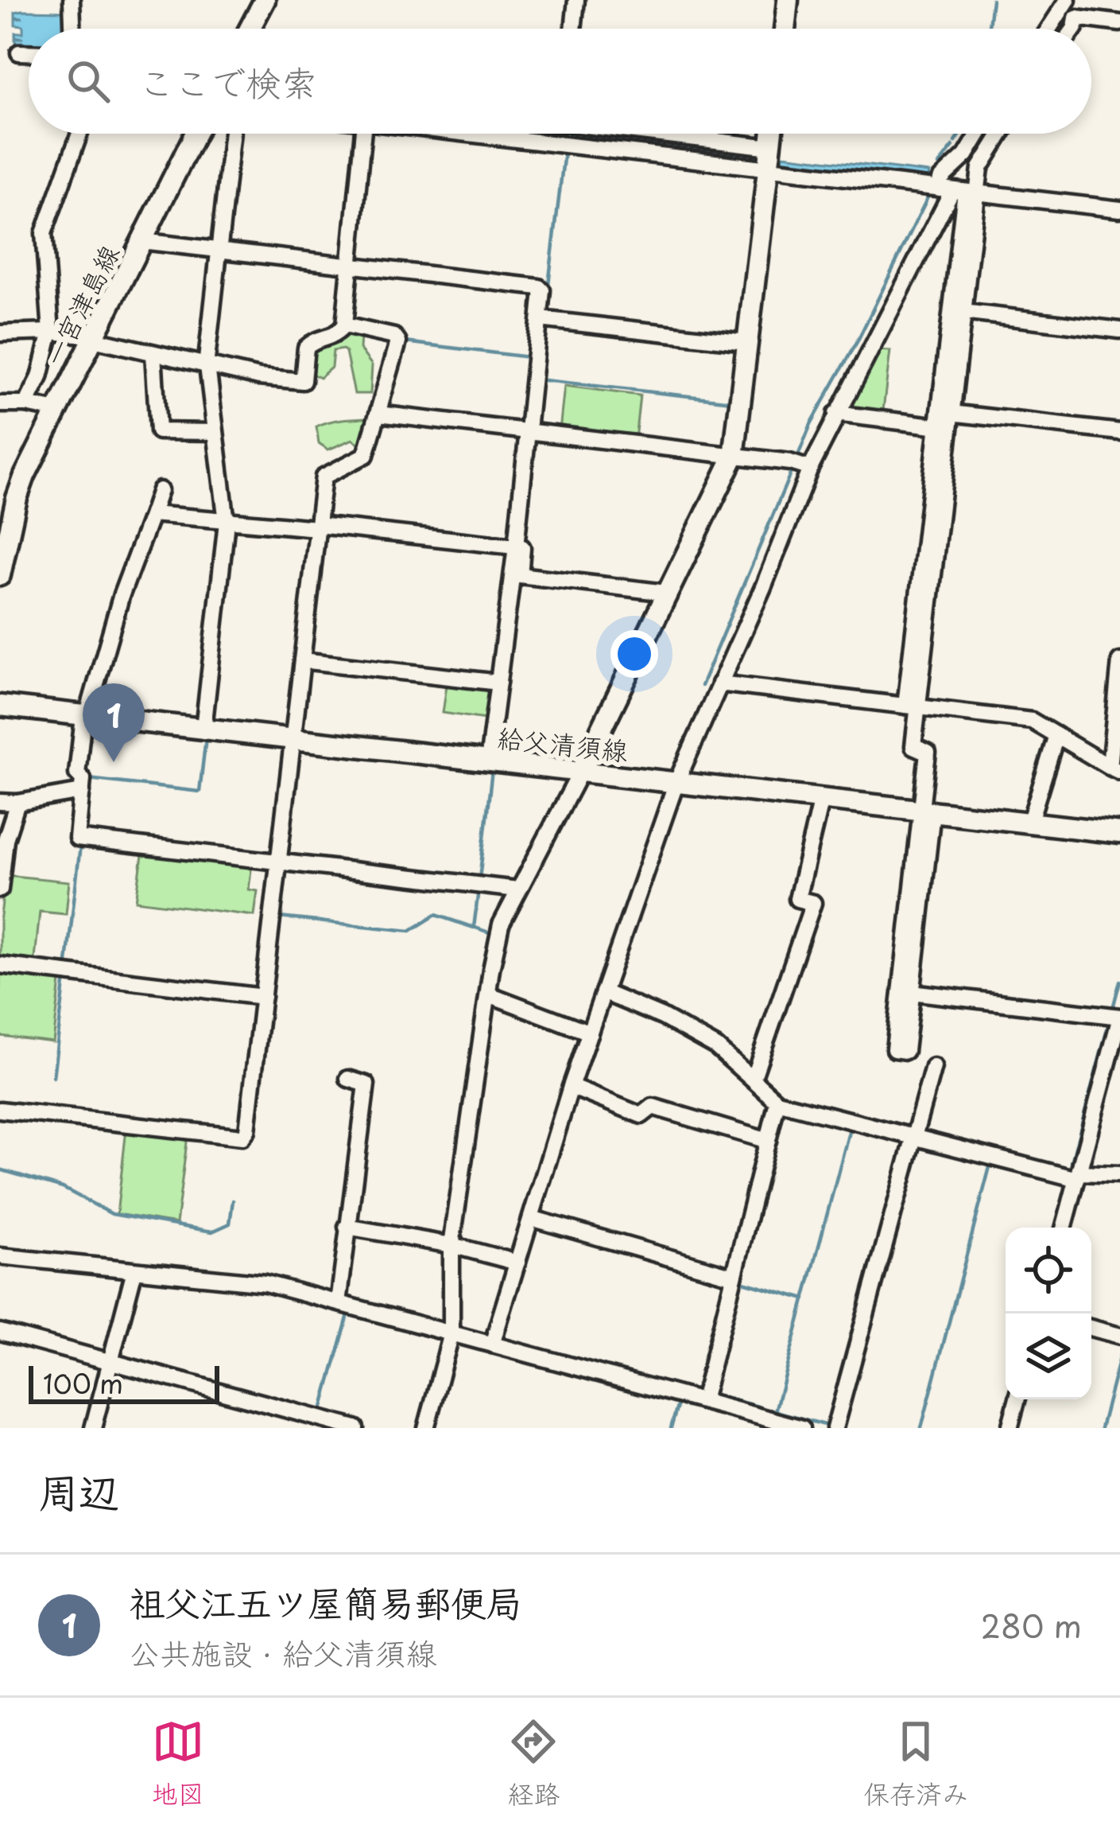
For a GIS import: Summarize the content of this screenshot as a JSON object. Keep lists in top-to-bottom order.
{
  "streets": {
    "main road": ["一宮津島線", "給父清須線"]
  },
  "scale_bar": "100 m",
  "page": {
    "search": "ここで検索",
    "pins": "1",
    "scale": "100 m",
    "heading": "周辺",
    "list": [
      {
        "mark": "1",
        "name": "祖父江五ツ屋簡易郵便局",
        "note": "公共施設 · 給父清須線",
        "value": "280 m"
      }
    ],
    "nav": ["地図", "経路", "保存済み"]
  }
}
